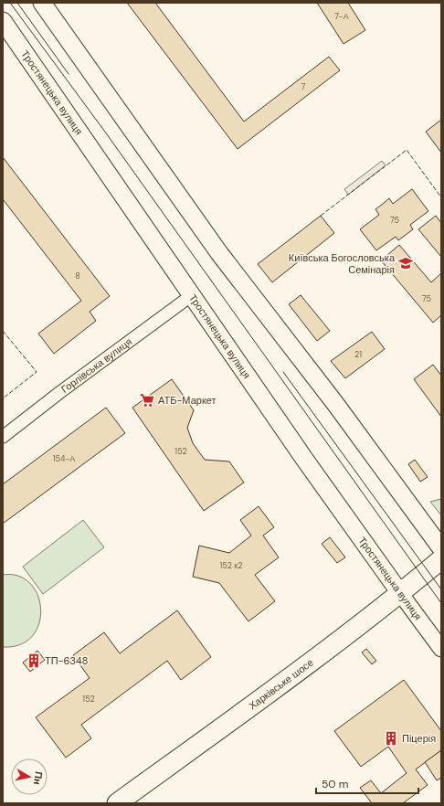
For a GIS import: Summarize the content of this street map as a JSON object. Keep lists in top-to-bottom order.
{
  "streets": {
    "main road": ["Тростянецька вулиця", "Харківське шосе"],
    "street": ["Горлівська вулиця"]
  },
  "crossings": [
    ["Тростянецька вулиця", "Горлівська вулиця"],
    ["Тростянецька вулиця", "Харківське шосе"]
  ],
  "places": {
    "school or university": ["Київська Богословська Семінарія"],
    "supermarket": ["АТБ-Маркет"],
    "building": ["ТП-6348", "Піцерія"]
  },
  "house_numbers": [
    "7-А",
    "7",
    "75",
    "8",
    "75",
    "21",
    "152",
    "154-А",
    "152 к2",
    "152"
  ],
  "scale_bar": "50 m",
  "north": "right"
}
